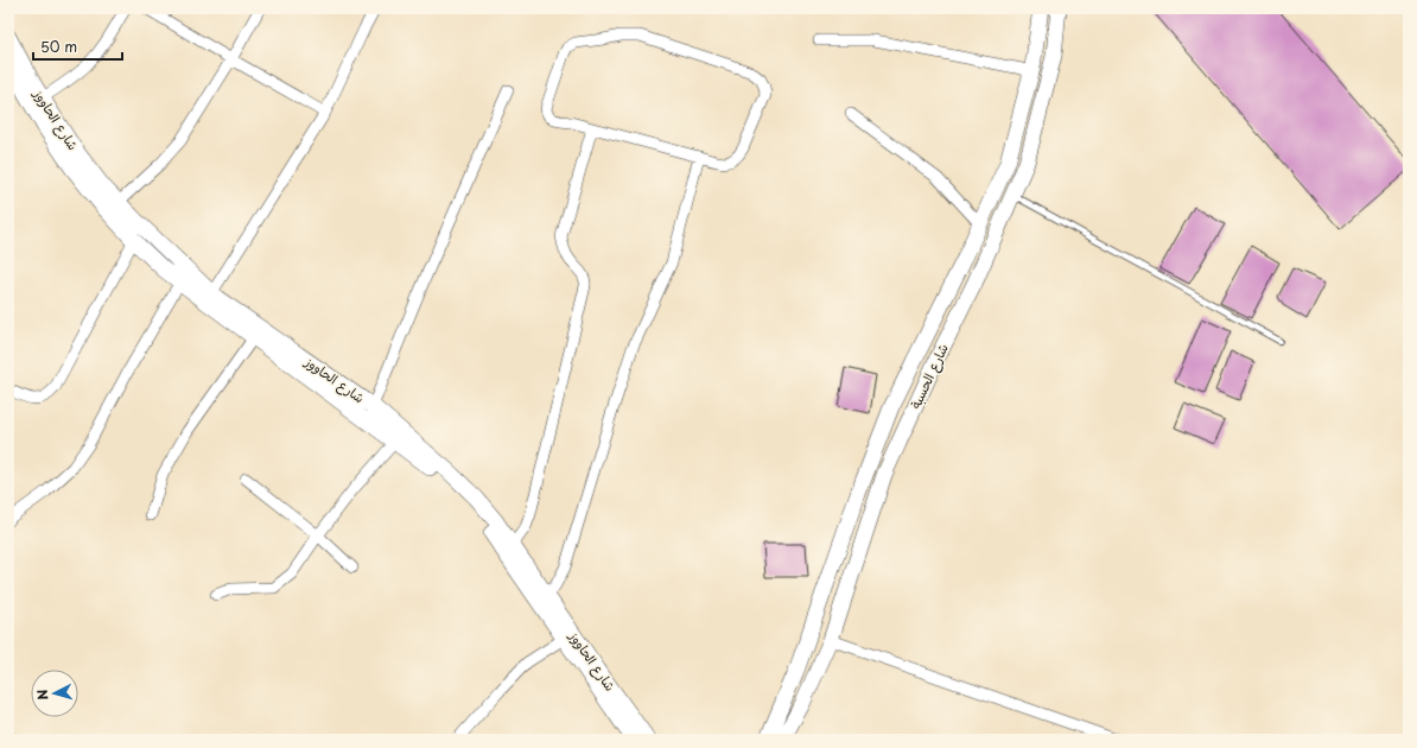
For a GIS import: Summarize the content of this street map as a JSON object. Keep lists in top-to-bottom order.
{
  "streets": {
    "main road": ["شارع الحاووز", "شارع الحسبة"]
  },
  "scale_bar": "50 m",
  "north": "left"
}
